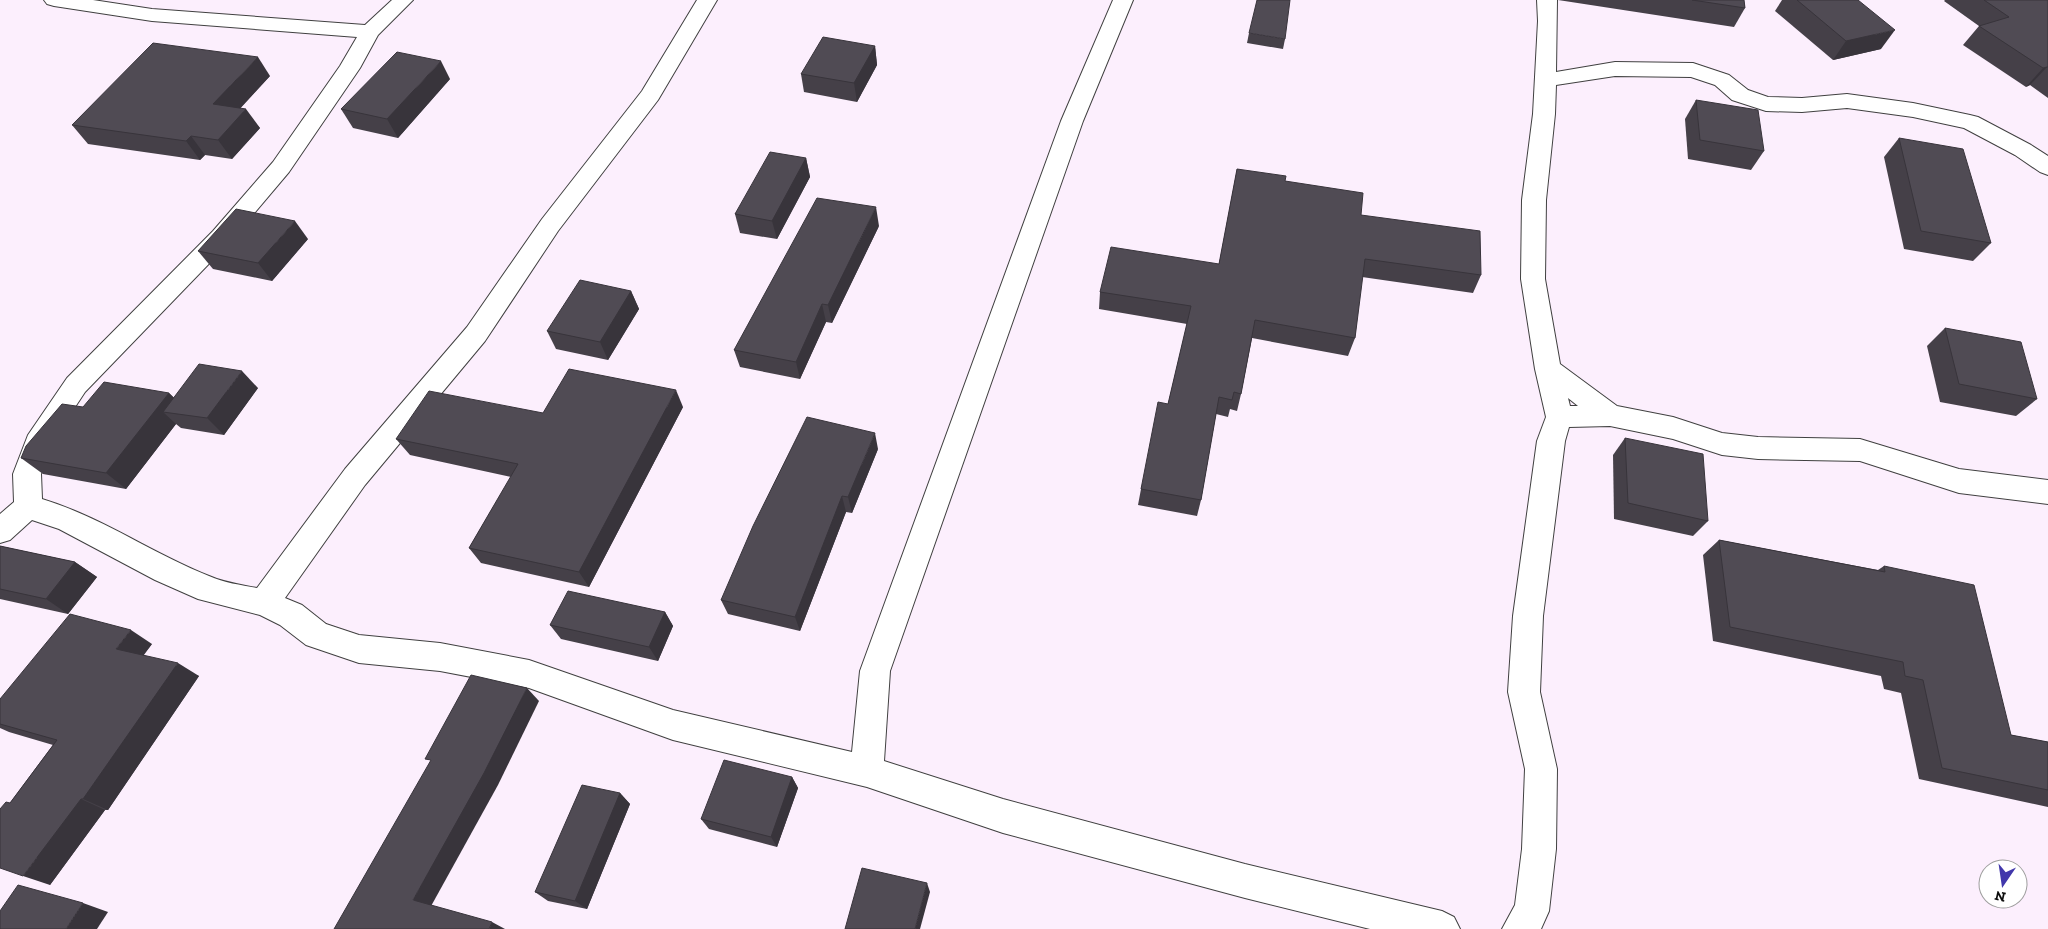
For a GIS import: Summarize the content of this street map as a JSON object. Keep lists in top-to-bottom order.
{
  "north": "bottom"
}
